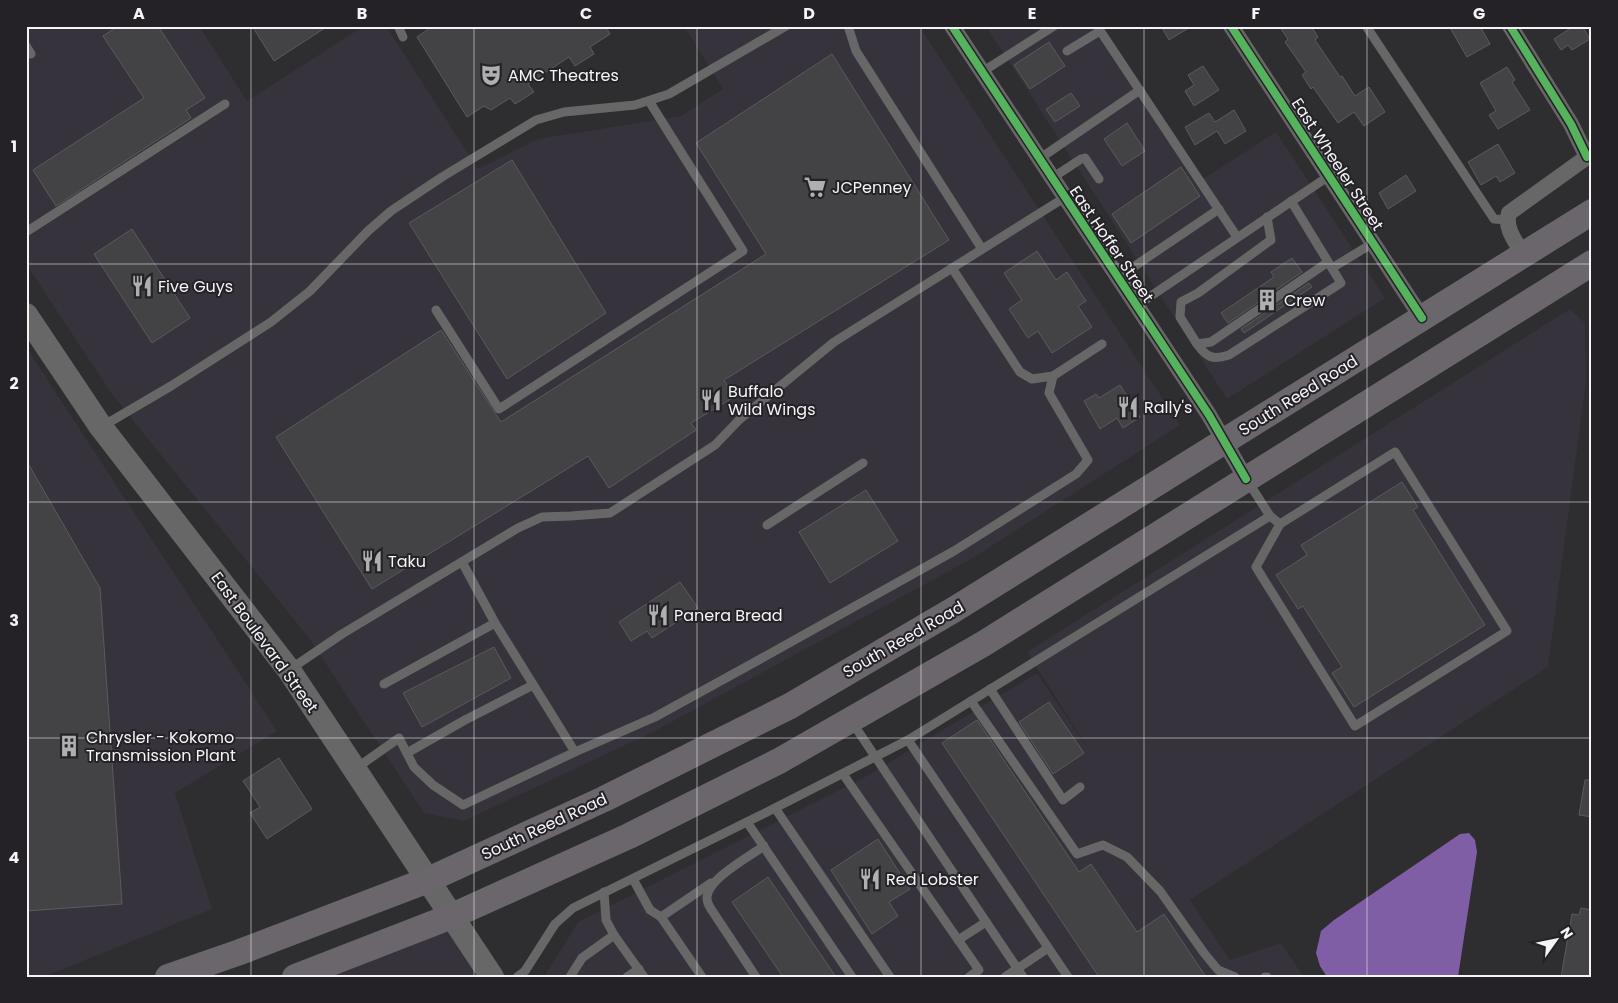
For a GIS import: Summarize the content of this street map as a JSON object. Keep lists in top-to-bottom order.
{
  "streets": {
    "main road": ["South Reed Road", "East Boulevard Street"],
    "street": ["East Wheeler Street", "East Hoffer Street"]
  },
  "crossings": [
    ["East Wheeler Street", "South Reed Road"],
    ["East Hoffer Street", "South Reed Road"],
    ["South Reed Road", "East Boulevard Street"]
  ],
  "places": {
    "theatre": ["AMC Theatres"],
    "supermarket": ["JCPenney"],
    "restaurant": [
      "Five Guys",
      "Buffalo Wild Wings",
      "Rally's",
      "Taku",
      "Panera Bread",
      "Red Lobster"
    ],
    "building": ["Crew", "Chrysler - Kokomo Transmission Plant"]
  },
  "north": "top right",
  "grid": {
    "columns": [
      "A",
      "B",
      "C",
      "D",
      "E",
      "F",
      "G"
    ],
    "rows": [
      "1",
      "2",
      "3",
      "4"
    ]
  }
}
